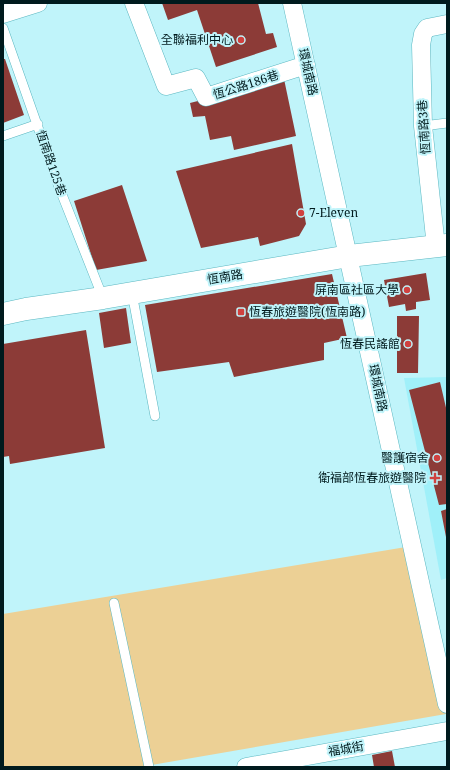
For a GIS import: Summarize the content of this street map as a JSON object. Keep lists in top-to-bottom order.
{
  "streets": {
    "street": [
      "環城南路",
      "恆公路186巷",
      "恆南路3巷",
      "恆南路",
      "福城街"
    ],
    "lane": ["恆南路125巷"]
  },
  "crossings": [
    ["環城南路", "恆公路186巷"],
    ["環城南路", "恆南路"],
    ["恆南路3巷", "恆南路"],
    ["恆南路125巷", "恆南路"]
  ],
  "places": {
    "other": [
      "全聯福利中心",
      "7-Eleven",
      "屏南區社區大學",
      "恆春民謠館",
      "醫護宿舍"
    ],
    "transit": ["恆春旅遊醫院(恆南路)"],
    "health": ["衛福部恆春旅遊醫院"]
  }
}
